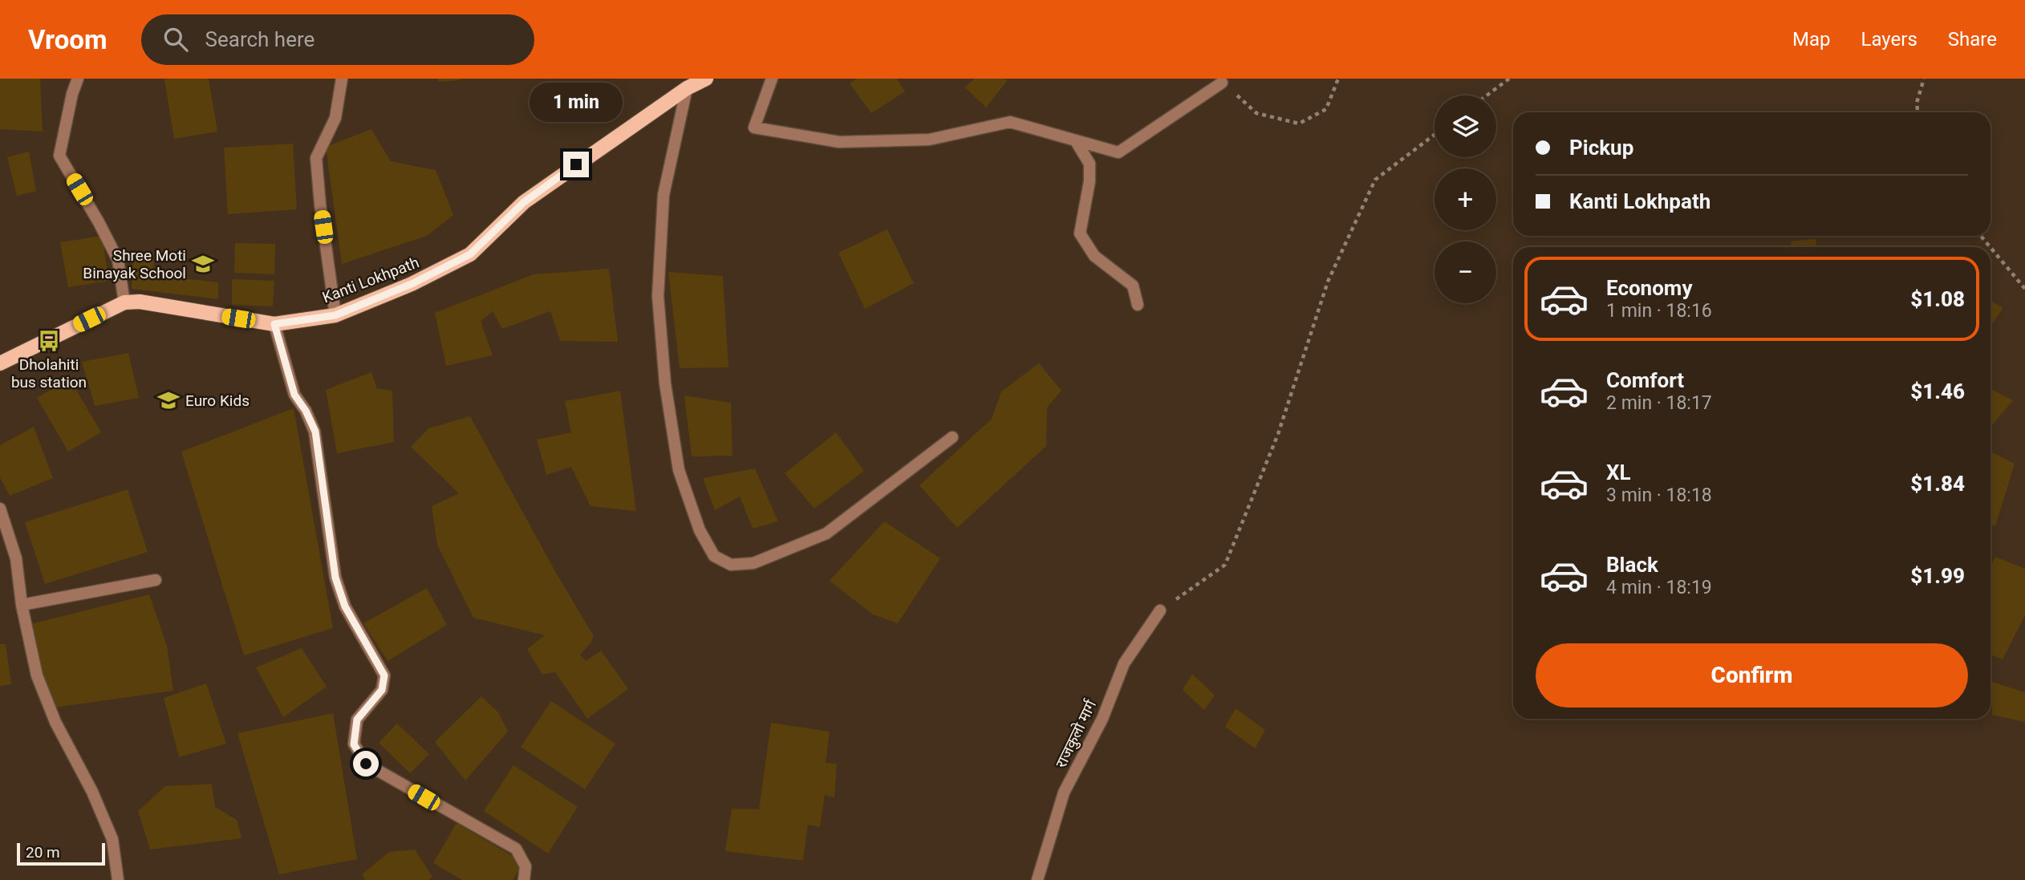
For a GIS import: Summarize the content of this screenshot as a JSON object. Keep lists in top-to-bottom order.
{
  "streets": {
    "main road": ["Kanti Lokhpath"],
    "street": ["राजकुलो मार्ग"]
  },
  "places": {
    "school or university": ["Shree Moti Binayak School", "Euro Kids"],
    "bus stop": ["Dholahiti bus station"]
  },
  "scale_bar": "20 m",
  "page": {
    "header": "Vroom",
    "search": "Search here",
    "nav": ["Map", "Layers", "Share"],
    "bubble": "1 min",
    "map_buttons": ["+", "−"],
    "banner": ["Pickup", "Kanti Lokhpath"],
    "list": [
      {
        "name": "Economy",
        "note": "1 min · 18:16",
        "value": "$1.08"
      },
      {
        "name": "Comfort",
        "note": "2 min · 18:17",
        "value": "$1.46"
      },
      {
        "name": "XL",
        "note": "3 min · 18:18",
        "value": "$1.84"
      },
      {
        "name": "Black",
        "note": "4 min · 18:19",
        "value": "$1.99"
      }
    ],
    "buttons": "Confirm",
    "scale": "20 m"
  }
}
